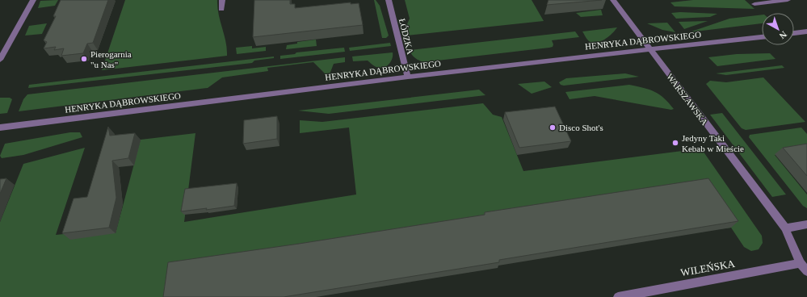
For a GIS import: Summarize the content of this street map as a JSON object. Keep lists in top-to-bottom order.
{
  "streets": {
    "street": [
      "ŁÓDZKA",
      "HENRYKA DĄBROWSKIEGO",
      "WARSZAWSKA",
      "WILEŃSKA"
    ]
  },
  "crossings": [
    ["ŁÓDZKA", "HENRYKA DĄBROWSKIEGO"],
    ["HENRYKA DĄBROWSKIEGO", "WARSZAWSKA"],
    ["WARSZAWSKA", "WILEŃSKA"]
  ],
  "places": ["Pierogarnia \"u Nas\"", "Disco Shot's", "Jedyny Taki Kebab w Mieście"],
  "north": "bottom right"
}
